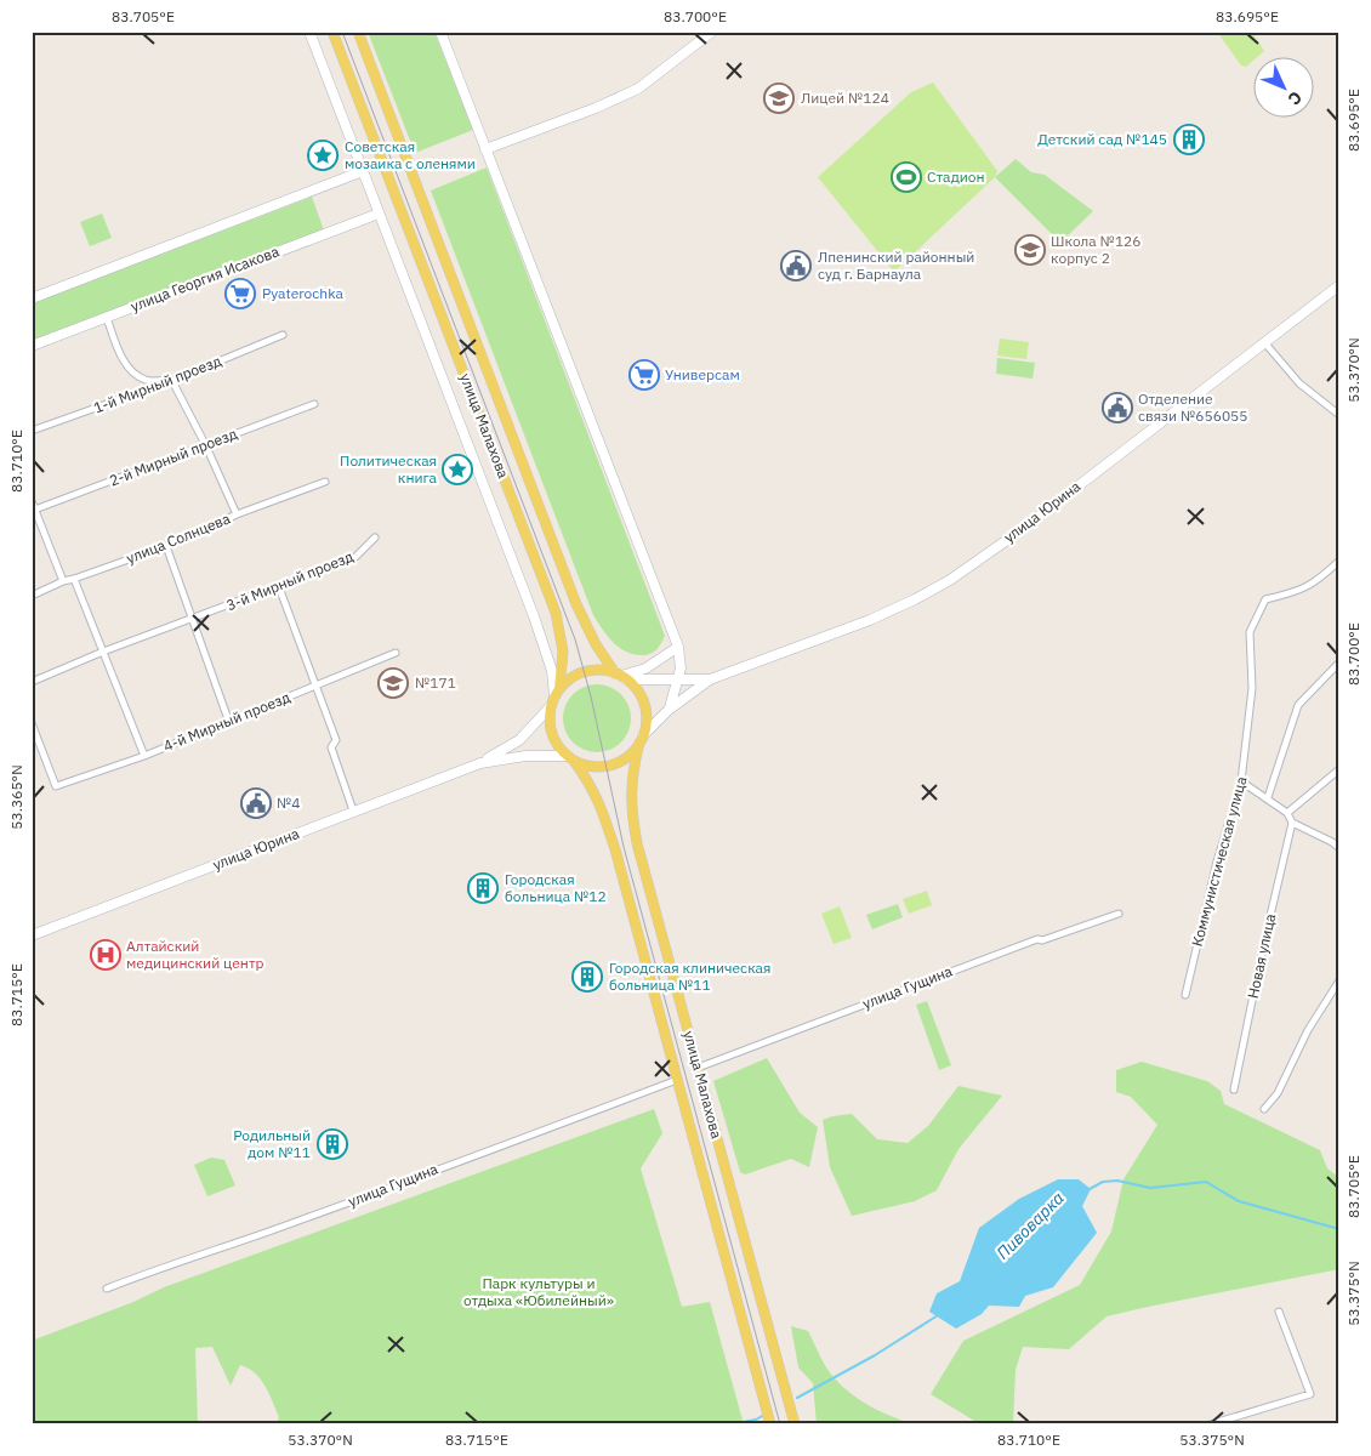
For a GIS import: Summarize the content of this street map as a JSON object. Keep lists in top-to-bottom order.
{
  "streets": {
    "main road": ["улица Малахова"],
    "street": [
      "улица Георгия Исакова",
      "1-й Мирный проезд",
      "2-й Мирный проезд",
      "улица Юрина",
      "улица Солнцева",
      "3-й Мирный проезд",
      "4-й Мирный проезд",
      "Коммунистическая улица",
      "Новая улица",
      "улица Гущина"
    ]
  },
  "crossings": [
    ["улица Малахова", "улица Юрина"],
    ["улица Малахова", "улица Гущина"]
  ],
  "water": ["Пивоварка"],
  "parks": ["Парк культуры и отдыха «Юбилейный»"],
  "places": {
    "school or university": ["Лицей №124", "Школа №126 корпус 2", "№171"],
    "building": [
      "Детский сад №145",
      "Городская больница №12",
      "Городская клиническая больница №11",
      "Родильный дом №11"
    ],
    "place": ["Советская мозаика с оленями", "Политическая книга"],
    "sports": ["Стадион"],
    "public building": ["Лпенинский районный суд г. Барнаула", "Отделение связи №656055", "№4"],
    "supermarket": ["Pyaterochka", "Универсам"],
    "hospital": ["Алтайский медицинский центр"]
  },
  "north": "bottom right",
  "coordinates": [
    "83.705°E",
    "83.700°E",
    "83.695°E",
    "53.370°N",
    "83.710°E",
    "53.365°N",
    "83.715°E",
    "53.375°N"
  ]
}
